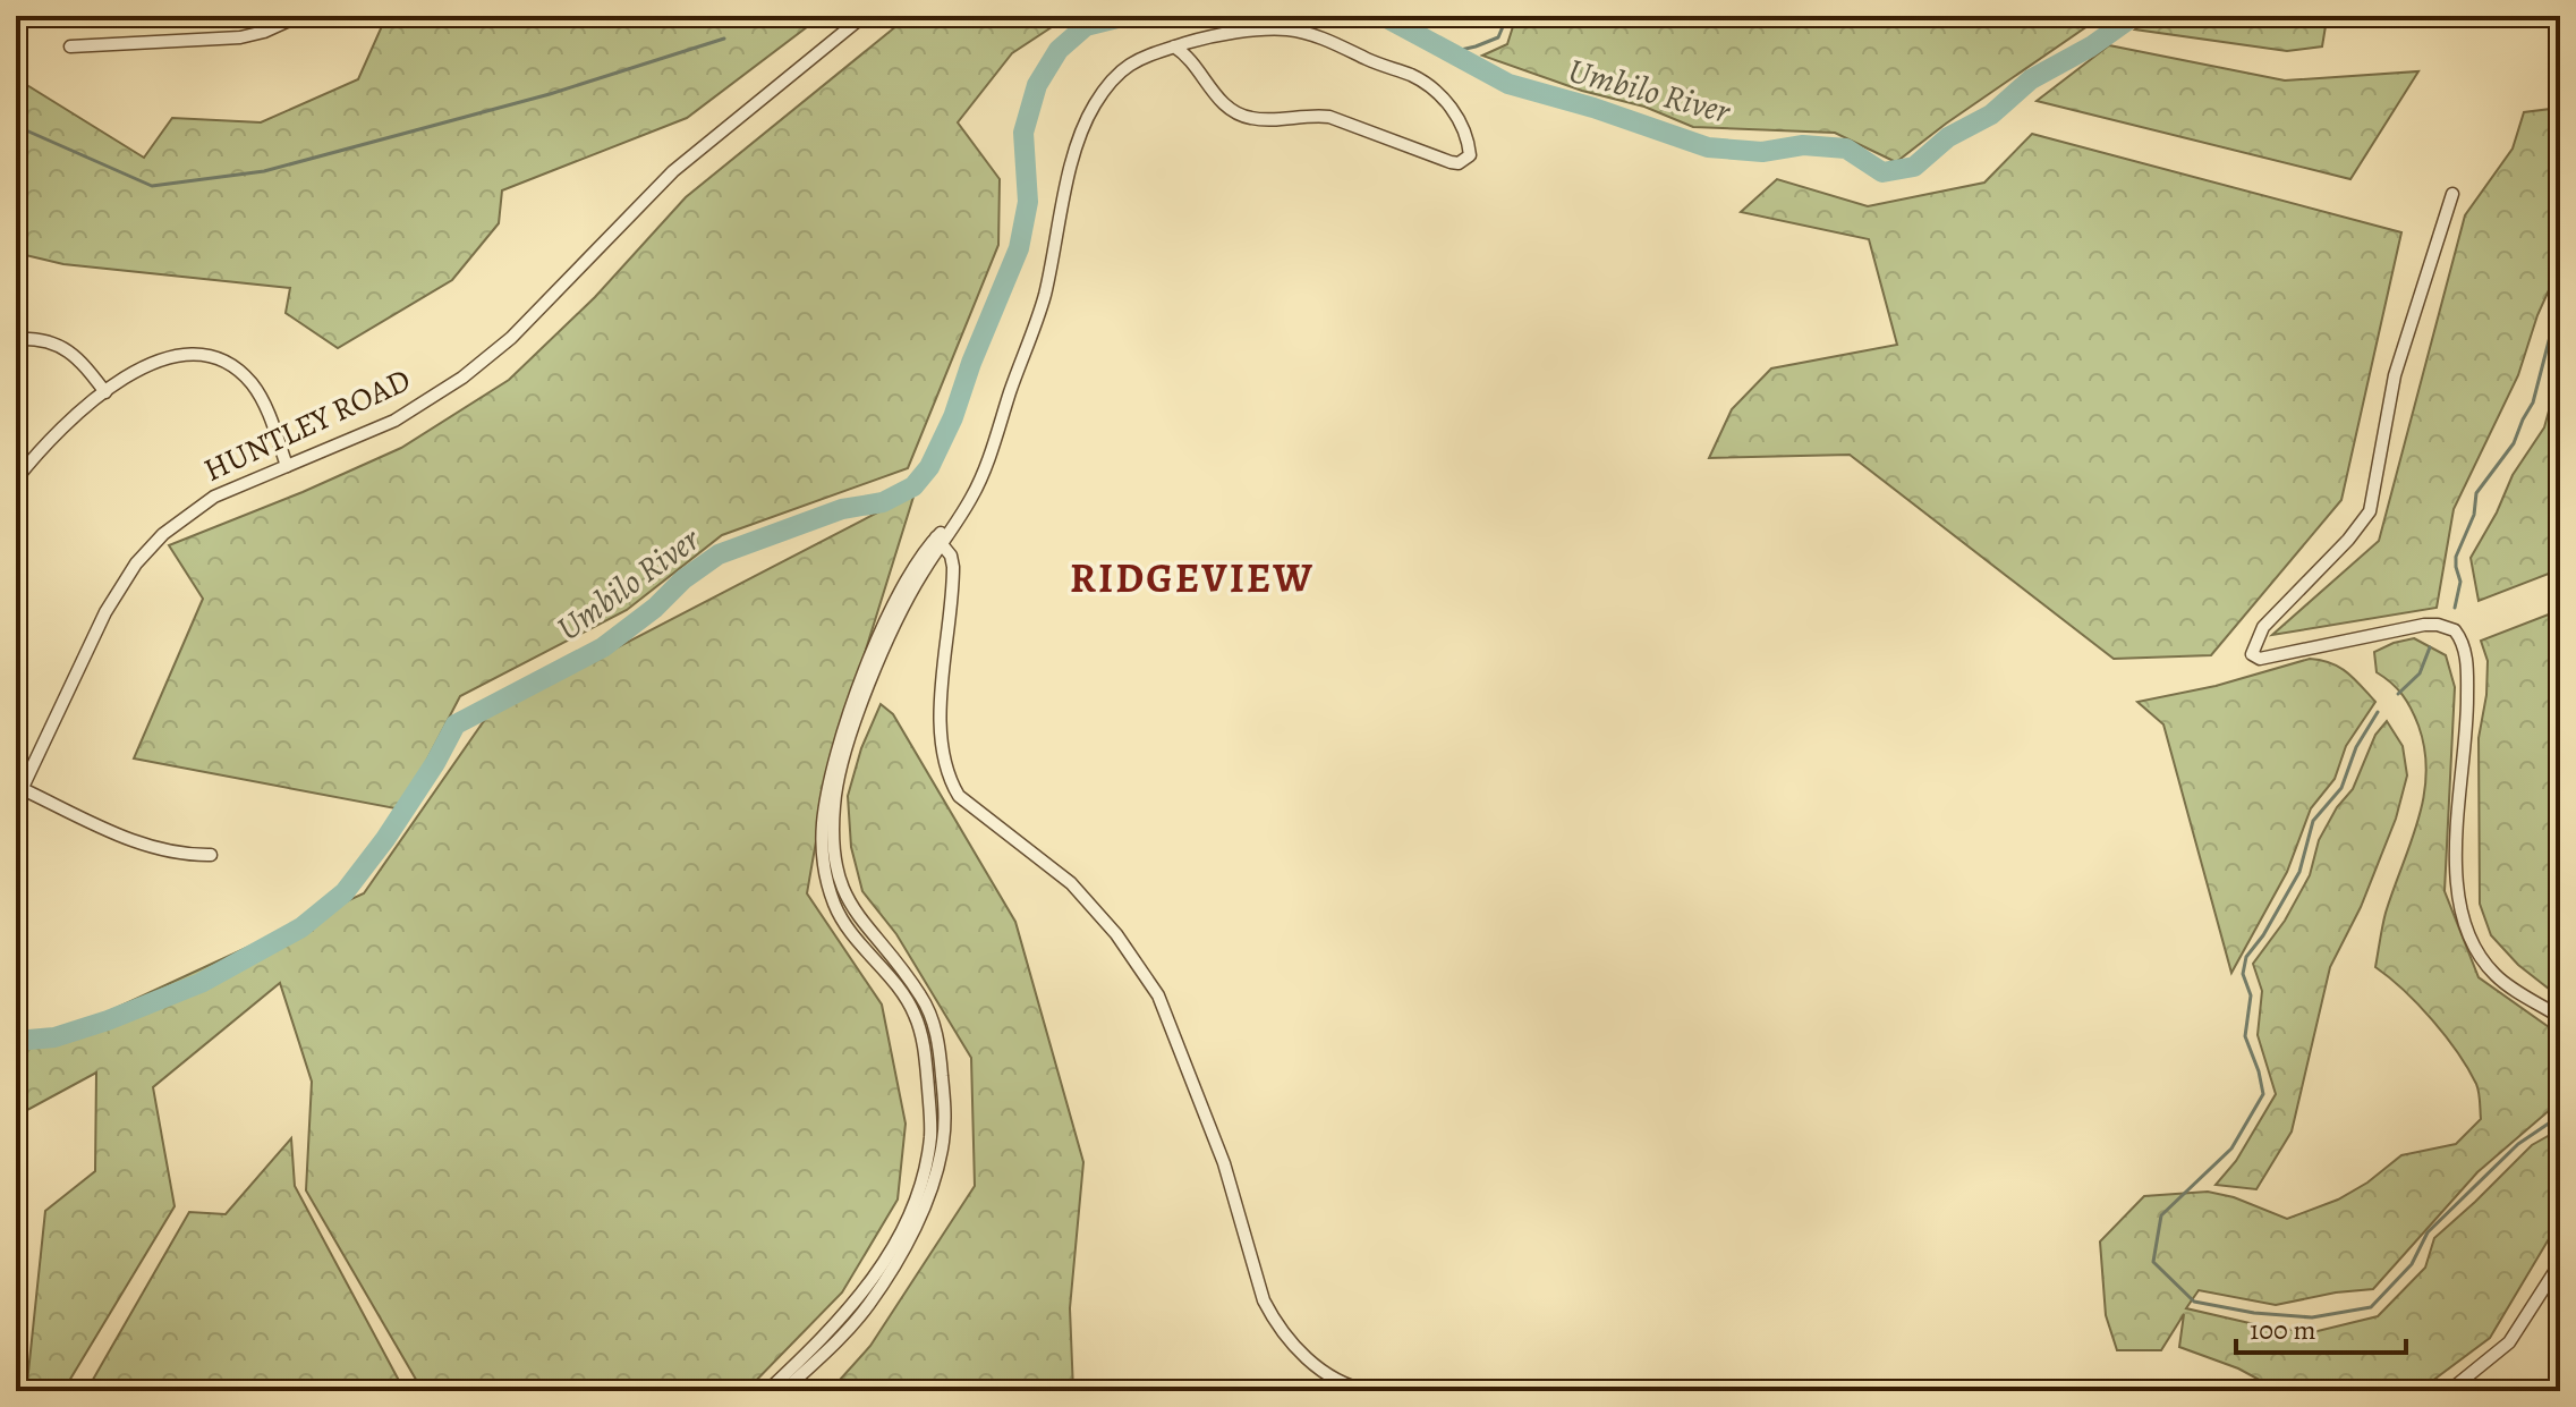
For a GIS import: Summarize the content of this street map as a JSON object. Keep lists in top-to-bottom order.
{
  "streets": {
    "street": ["HUNTLEY ROAD"]
  },
  "districts": ["RIDGEVIEW"],
  "water": ["Umbilo River"],
  "scale_bar": "100 m"
}
